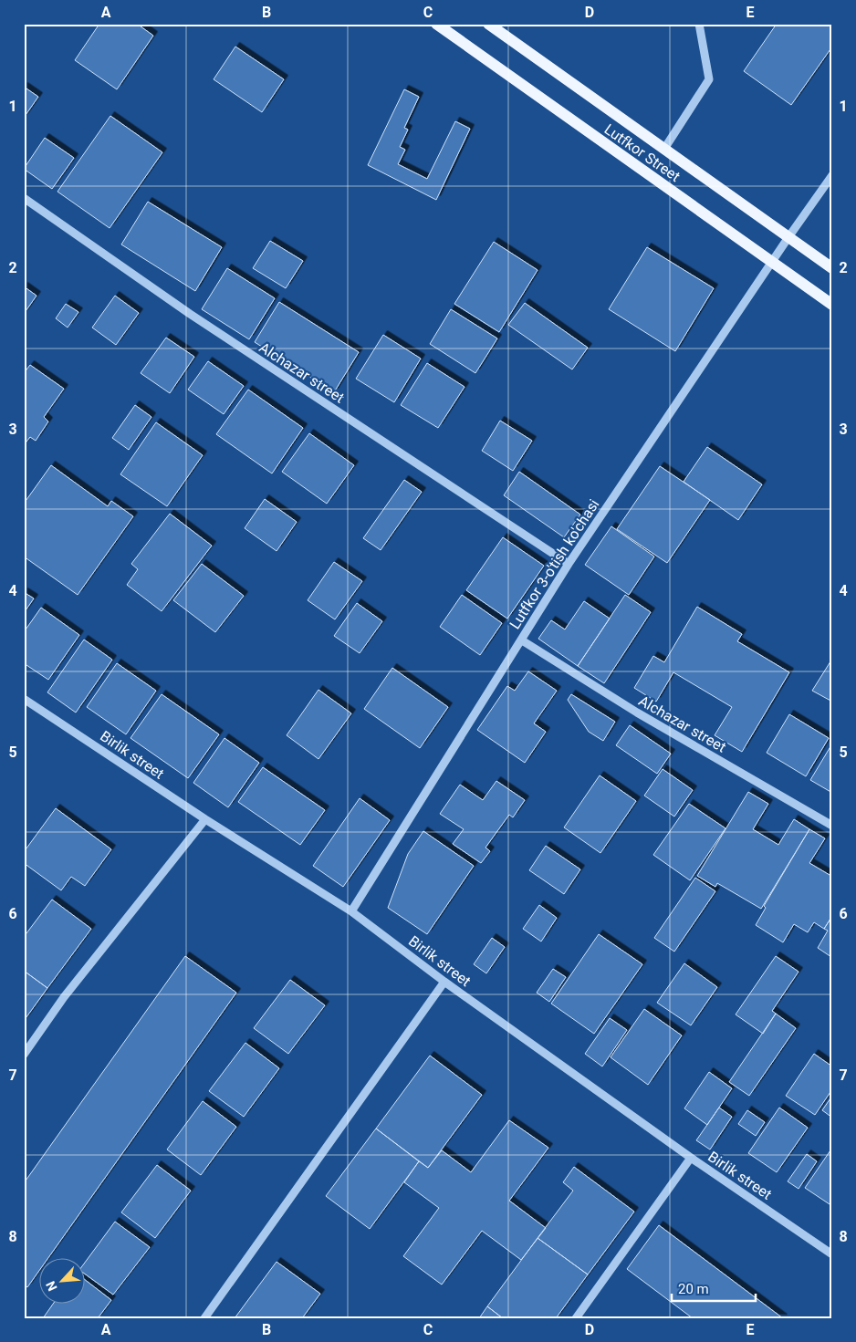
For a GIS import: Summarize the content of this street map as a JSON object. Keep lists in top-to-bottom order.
{
  "streets": {
    "main road": ["Lutfkor Street"],
    "street": ["Alchazar street", "Lutfkor 3-o'tish ko'chasi", "Birlik street"]
  },
  "crossings": [
    ["Lutfkor Street", "Lutfkor 3-o'tish ko'chasi"],
    ["Alchazar street", "Lutfkor 3-o'tish ko'chasi"],
    ["Lutfkor 3-o'tish ko'chasi", "Birlik street"]
  ],
  "scale_bar": "20 m",
  "north": "bottom left",
  "grid": {
    "columns": [
      "A",
      "B",
      "C",
      "D",
      "E"
    ],
    "rows": [
      "1",
      "2",
      "3",
      "4",
      "5",
      "6",
      "7",
      "8"
    ]
  }
}
